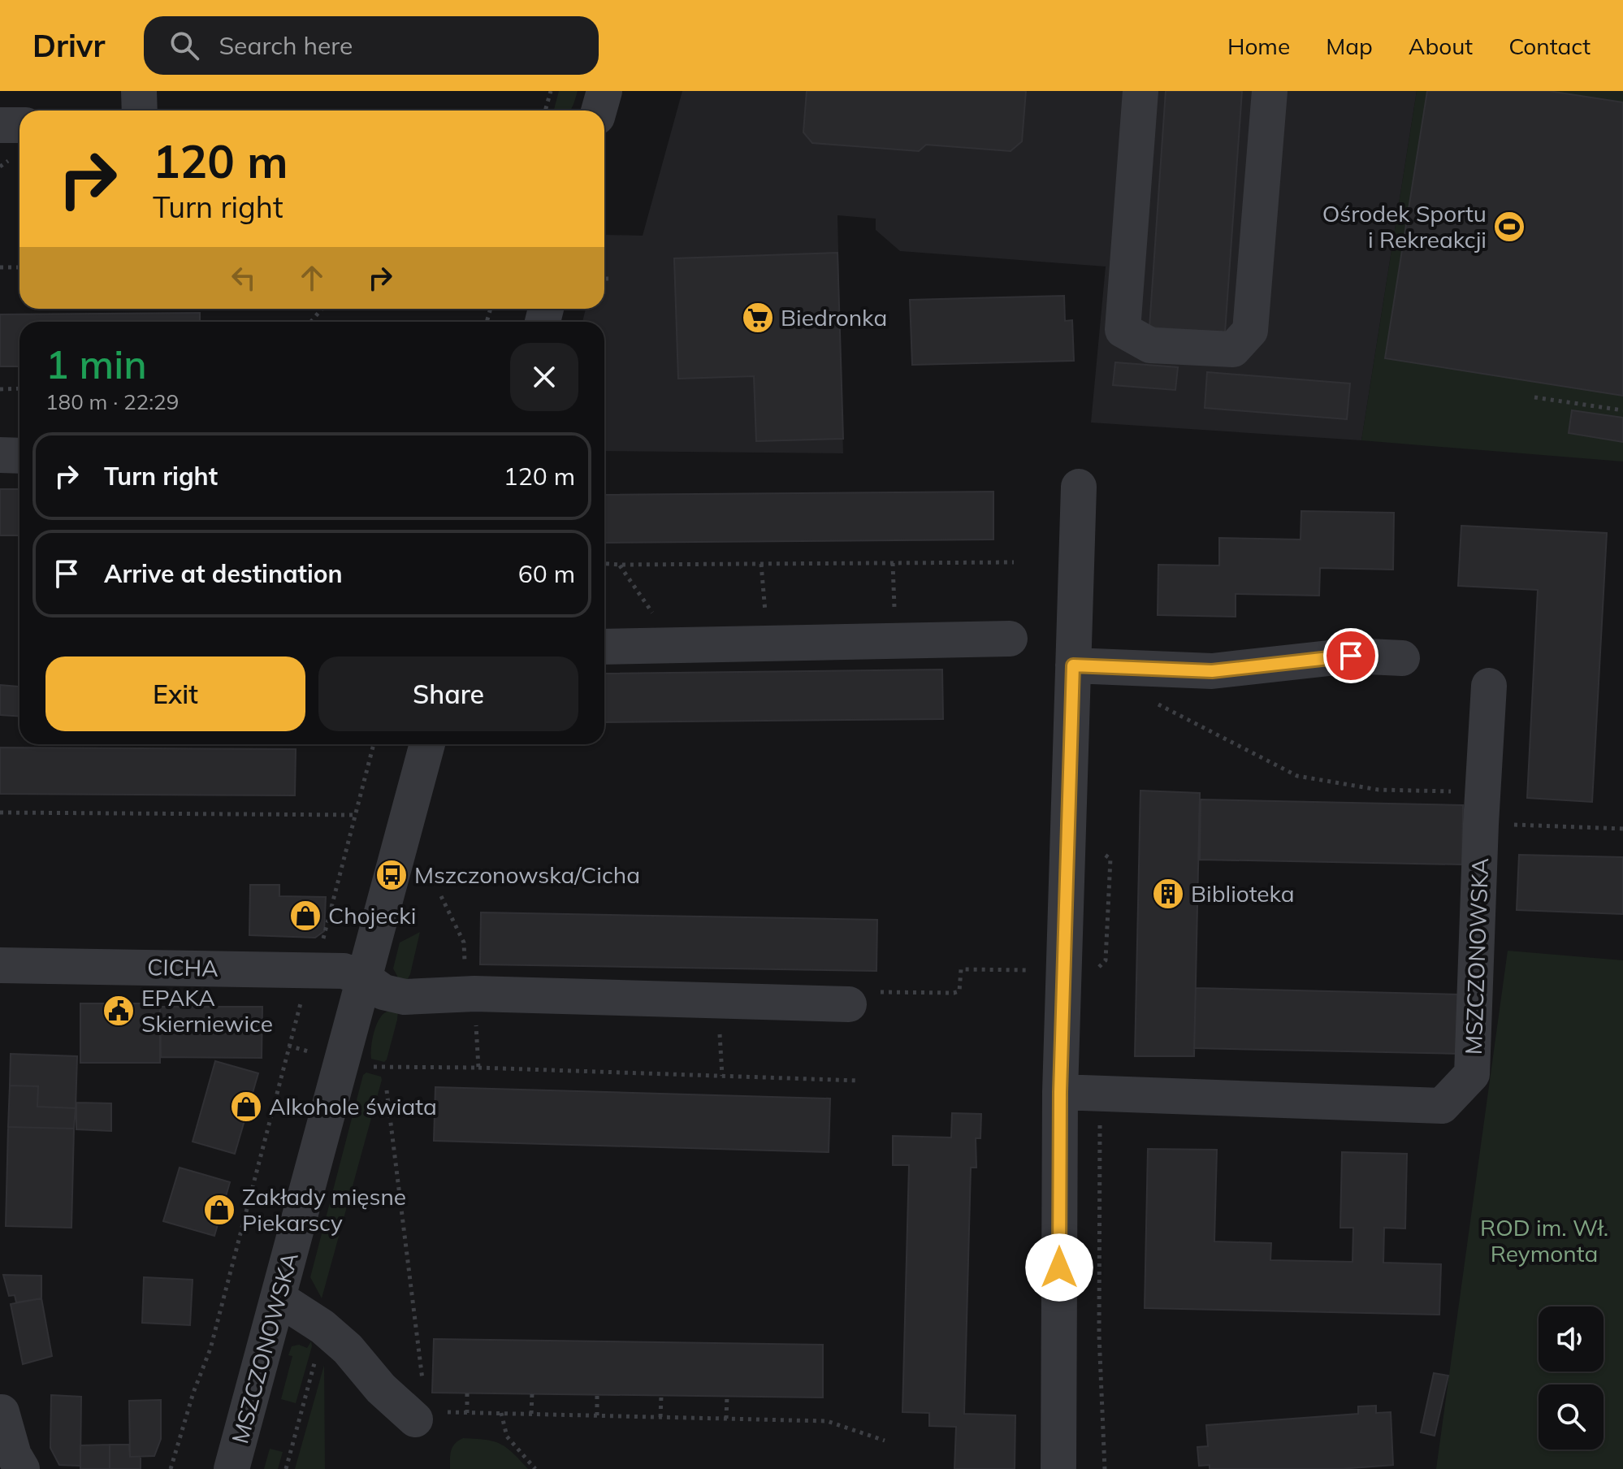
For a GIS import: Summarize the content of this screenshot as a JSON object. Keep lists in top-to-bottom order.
{
  "streets": {
    "street": ["MSZCZONOWSKA", "CICHA"]
  },
  "crossings": [
    ["MSZCZONOWSKA", "CICHA"]
  ],
  "parks": ["ROD im. Wł. Reymonta"],
  "places": {
    "sports": ["Ośrodek Sportu i Rekreakcji"],
    "supermarket": ["Biedronka"],
    "bus stop": ["Mszczonowska/Cicha"],
    "building": ["Biblioteka"],
    "shop": ["Chojecki", "Alkohole świata", "Zakłady mięsne Piekarscy"],
    "public building": ["EPAKA Skierniewice"]
  },
  "page": {
    "header": "Drivr",
    "search": "Search here",
    "nav": [
      "Home",
      "Map",
      "About",
      "Contact"
    ],
    "turn": ["120 m", "Turn right"],
    "heading": ["1 min", "180 m · 22:29"],
    "list": [
      {
        "name": "Turn right",
        "value": "120 m"
      },
      {
        "name": "Arrive at destination",
        "value": "60 m"
      }
    ],
    "buttons": ["Exit", "Share"]
  }
}
